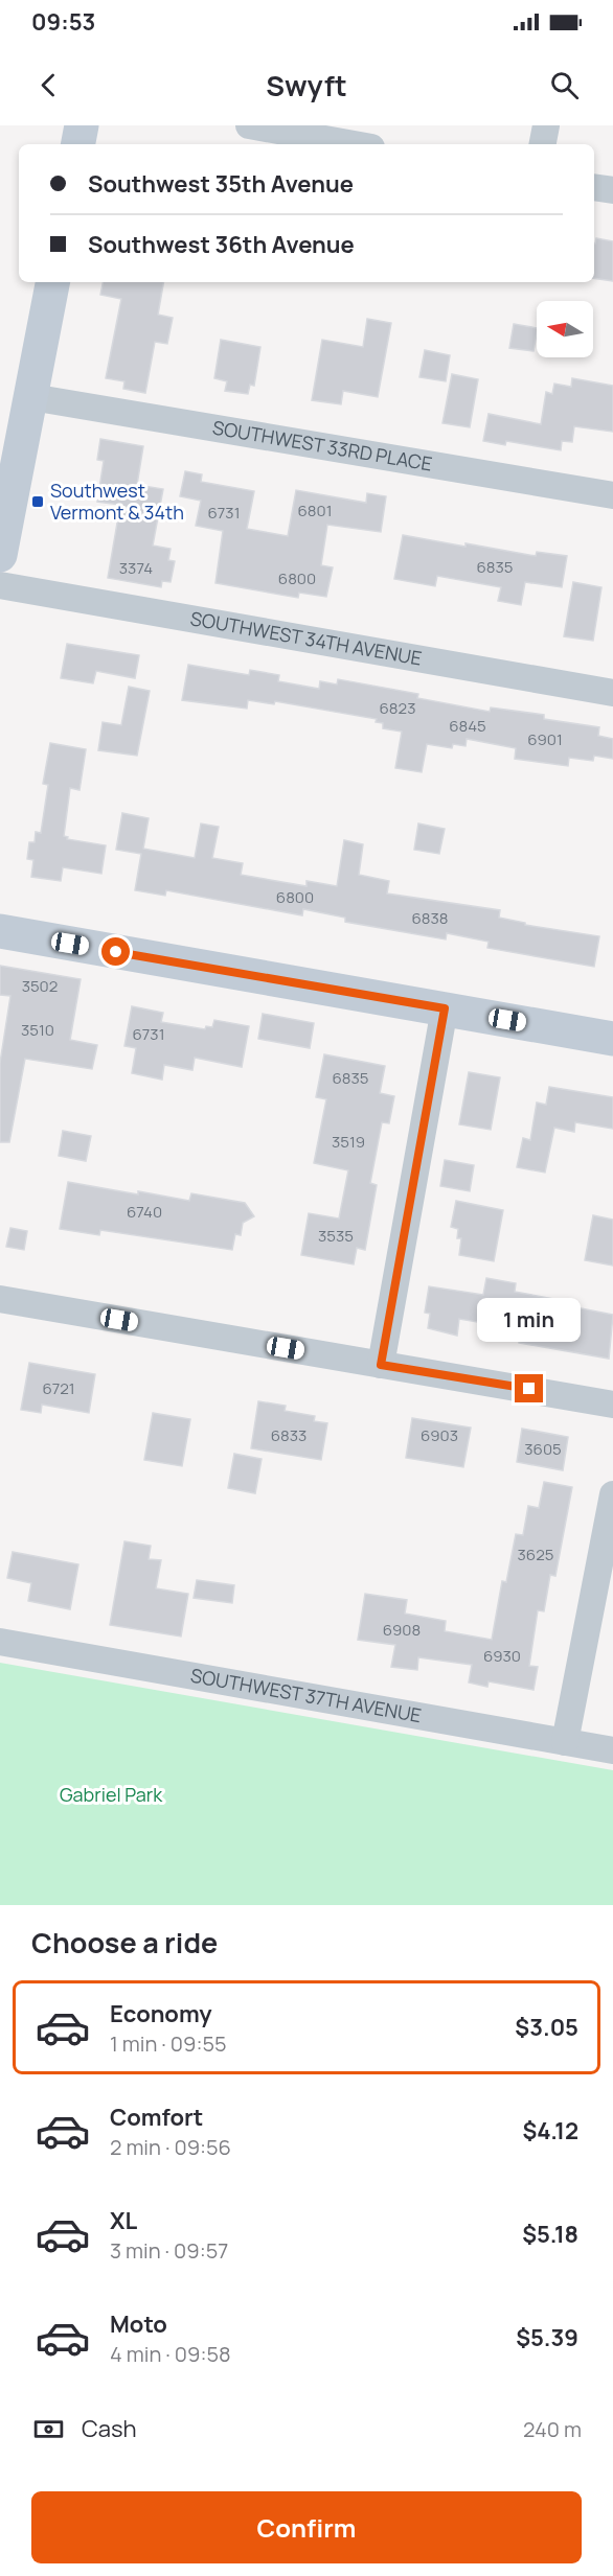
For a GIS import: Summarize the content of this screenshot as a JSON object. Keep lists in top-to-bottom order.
{
  "streets": {
    "street": ["SOUTHWEST 33RD PLACE", "SOUTHWEST 34TH AVENUE", "SOUTHWEST 37TH AVENUE"]
  },
  "parks": ["Gabriel Park"],
  "places": {
    "transit": ["Southwest Vermont & 34th"]
  },
  "house_numbers": [
    "6801",
    "6731",
    "6835",
    "3374",
    "6800",
    "6823",
    "6845",
    "6901",
    "6800",
    "6838",
    "3502",
    "3510",
    "6731",
    "6835",
    "3519",
    "6740",
    "3535",
    "6721",
    "6833",
    "6903",
    "3605",
    "3625",
    "6908",
    "6930"
  ],
  "north": "left",
  "page": {
    "status": "09:53",
    "header": "Swyft",
    "banner": ["Southwest 35th Avenue", "Southwest 36th Avenue"],
    "bubble": "1 min",
    "heading": "Choose a ride",
    "list": [
      {
        "name": "Economy",
        "note": "1 min · 09:55",
        "value": "$3.05"
      },
      {
        "name": "Comfort",
        "note": "2 min · 09:56",
        "value": "$4.12"
      },
      {
        "name": "XL",
        "note": "3 min · 09:57",
        "value": "$5.18"
      },
      {
        "name": "Moto",
        "note": "4 min · 09:58",
        "value": "$5.39"
      }
    ],
    "pay": ["Cash", "240 m"],
    "buttons": "Confirm"
  }
}
